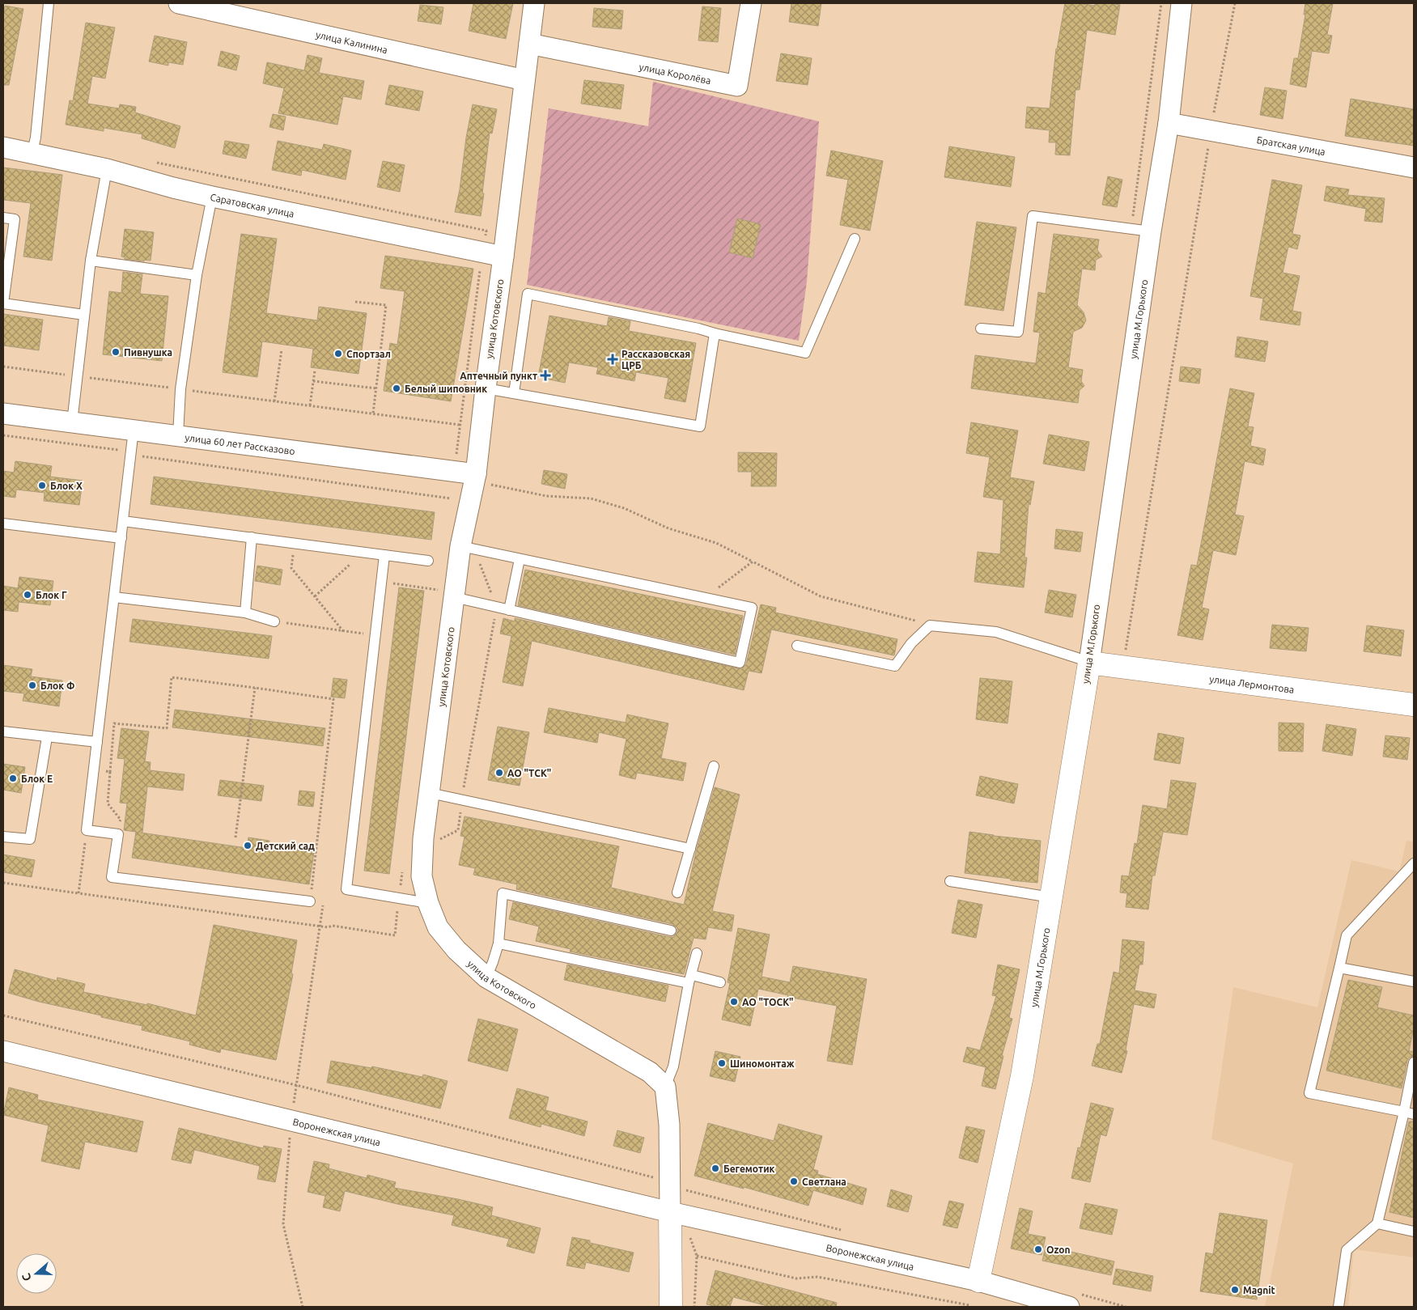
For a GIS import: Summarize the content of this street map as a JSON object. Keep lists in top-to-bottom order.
{
  "streets": {
    "street": [
      "улица Калинина",
      "улица Королёва",
      "Братская улица",
      "Саратовская улица",
      "улица Котовского",
      "улица М.Горького",
      "улица 60 лет Рассказово",
      "улица Лермонтова",
      "Воронежская улица"
    ]
  },
  "crossings": [
    ["улица Калинина", "улица Котовского"],
    ["улица Королёва", "улица Котовского"],
    ["Братская улица", "улица М.Горького"],
    ["Саратовская улица", "улица Котовского"],
    ["улица Котовского", "улица 60 лет Рассказово"],
    ["улица М.Горького", "улица Лермонтова"],
    ["улица М.Горького", "Воронежская улица"]
  ],
  "places": {
    "other": [
      "Пивнушка",
      "Спортзал",
      "Белый шиповник",
      "Блок Х",
      "Блок Г",
      "Блок Ф",
      "АО \"ТСК\"",
      "Блок Е",
      "Детский сад",
      "АО \"ТОСК\"",
      "Шиномонтаж",
      "Бегемотик",
      "Светлана",
      "Ozon",
      "Magnit"
    ],
    "health": ["Рассказовская ЦРБ", "Аптечный пункт"]
  },
  "north": "left"
}
